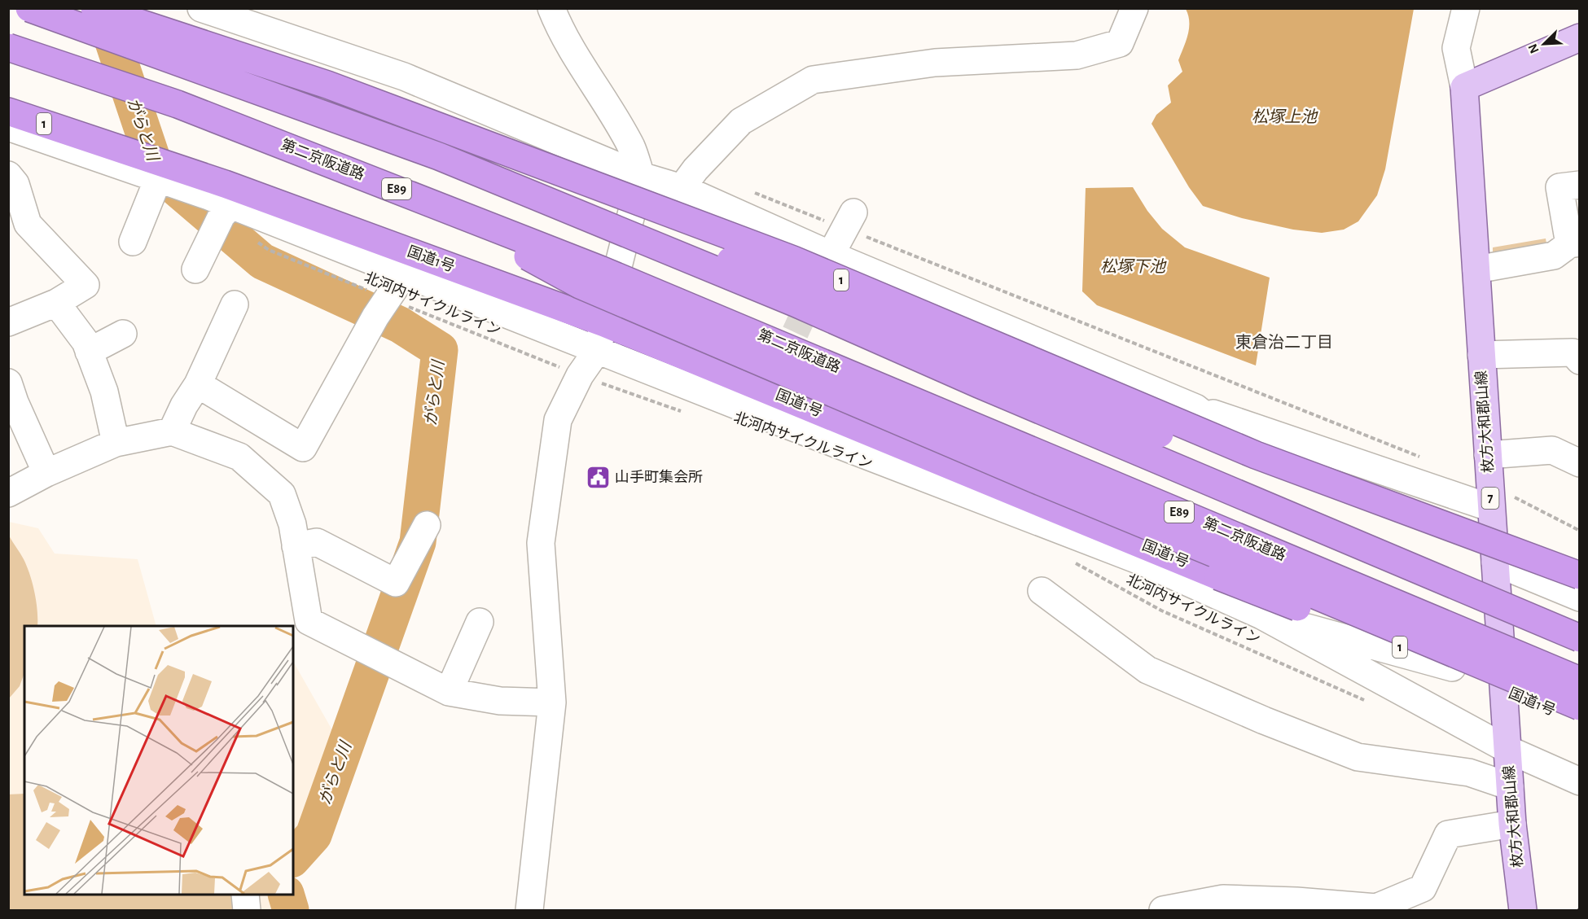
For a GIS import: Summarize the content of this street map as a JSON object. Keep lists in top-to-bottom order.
{
  "streets": {
    "highway": [
      "1",
      "第二京阪道路",
      "E89",
      "国道1号"
    ],
    "main road": ["枚方大和郡山線", "7"],
    "path": ["北河内サイクルライン"]
  },
  "districts": ["東倉治二丁目"],
  "water": ["松塚上池", "がらと川", "松塚下池"],
  "places": {
    "public building": ["山手町集会所"]
  },
  "north": "bottom left"
}
